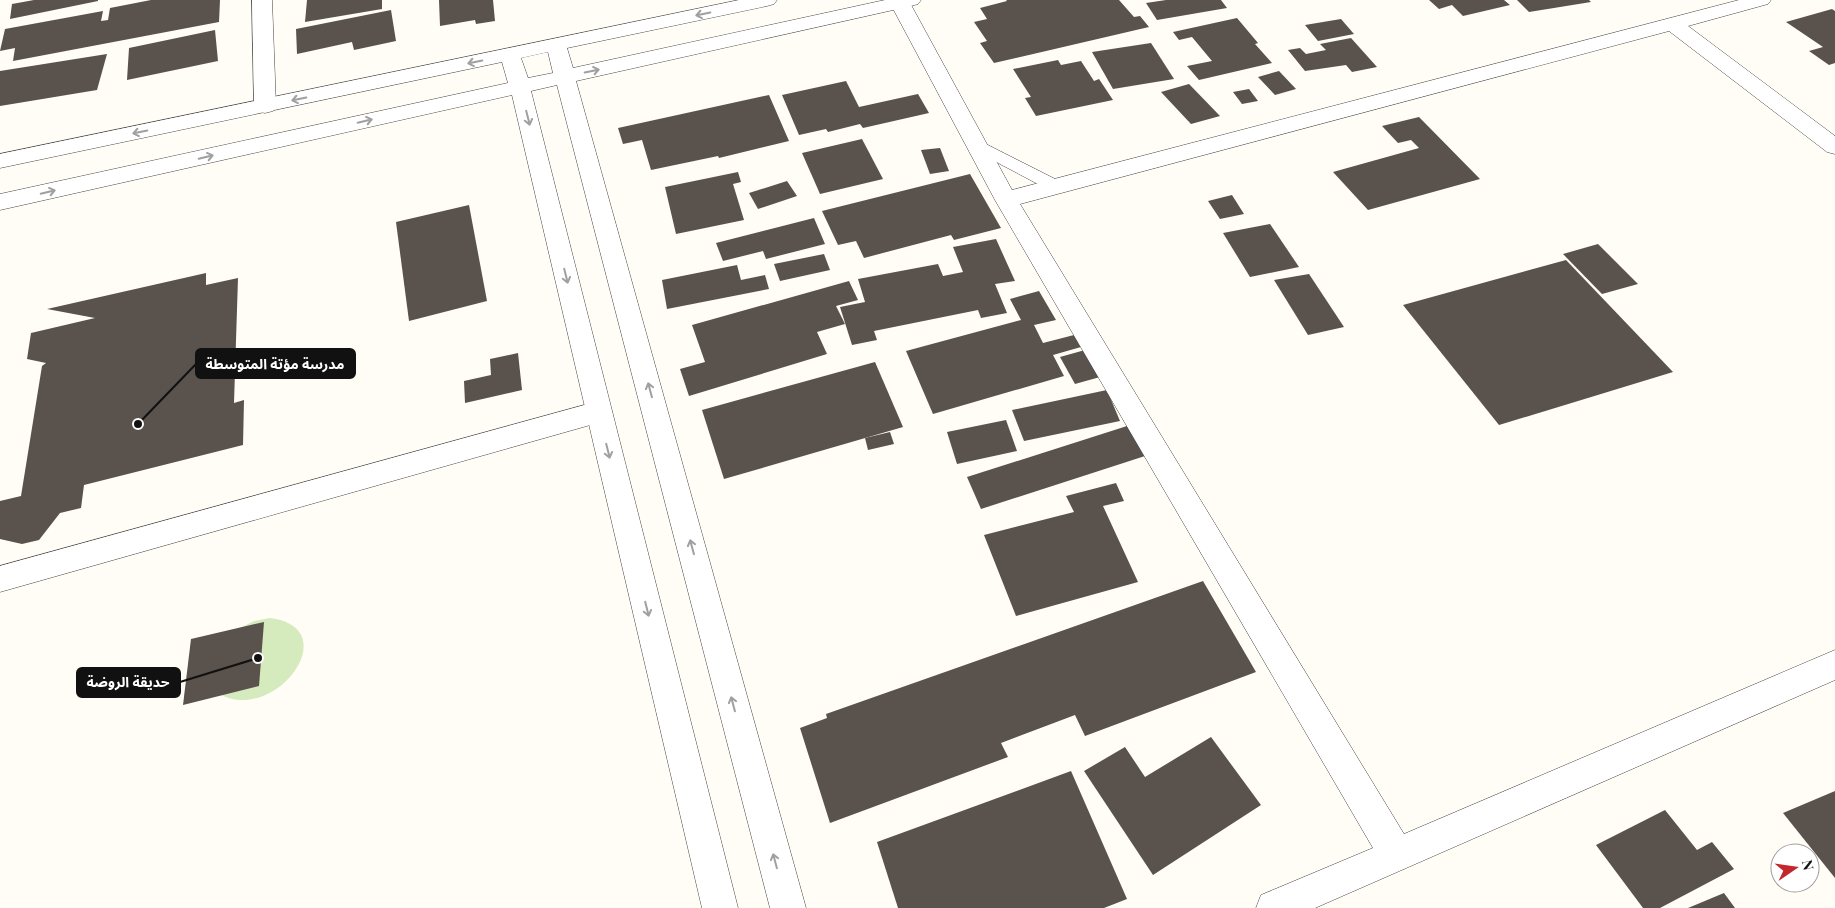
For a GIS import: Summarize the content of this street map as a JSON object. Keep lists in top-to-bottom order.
{
  "places": ["مدرسة مؤتة المتوسطة", "حديقة الروضة"],
  "north": "right"
}
